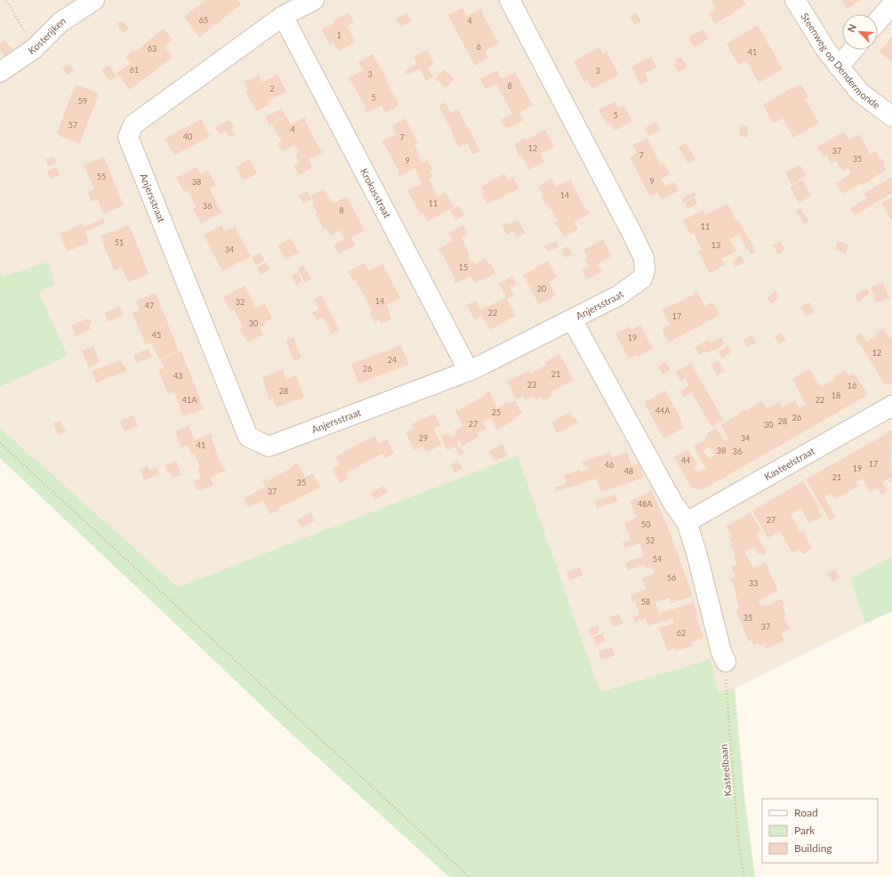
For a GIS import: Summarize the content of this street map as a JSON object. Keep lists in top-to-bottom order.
{
  "streets": {
    "street": [
      "Kosterijken",
      "Steenweg op Dendermonde",
      "Krokusstraat",
      "Anjersstraat",
      "Kasteelstraat"
    ],
    "path": ["Kasteelbaan"]
  },
  "crossings": [
    ["Krokusstraat", "Anjersstraat"]
  ],
  "house_numbers": [
    "65",
    "4",
    "1",
    "6",
    "63",
    "41",
    "61",
    "3",
    "3",
    "8",
    "2",
    "5",
    "59",
    "5",
    "57",
    "4",
    "40",
    "7",
    "12",
    "37",
    "7",
    "35",
    "9",
    "55",
    "9",
    "38",
    "14",
    "11",
    "36",
    "8",
    "11",
    "51",
    "13",
    "34",
    "15",
    "20",
    "14",
    "32",
    "47",
    "22",
    "17",
    "30",
    "45",
    "19",
    "12",
    "24",
    "26",
    "21",
    "43",
    "23",
    "16",
    "28",
    "18",
    "41A",
    "22",
    "44A",
    "25",
    "26",
    "28",
    "27",
    "30",
    "29",
    "34",
    "41",
    "38",
    "36",
    "44",
    "17",
    "46",
    "19",
    "48",
    "21",
    "35",
    "37",
    "48A",
    "27",
    "50",
    "52",
    "54",
    "56",
    "33",
    "58",
    "35",
    "37",
    "62"
  ],
  "legend": ["Road", "Park", "Building"],
  "north": "top left"
}
